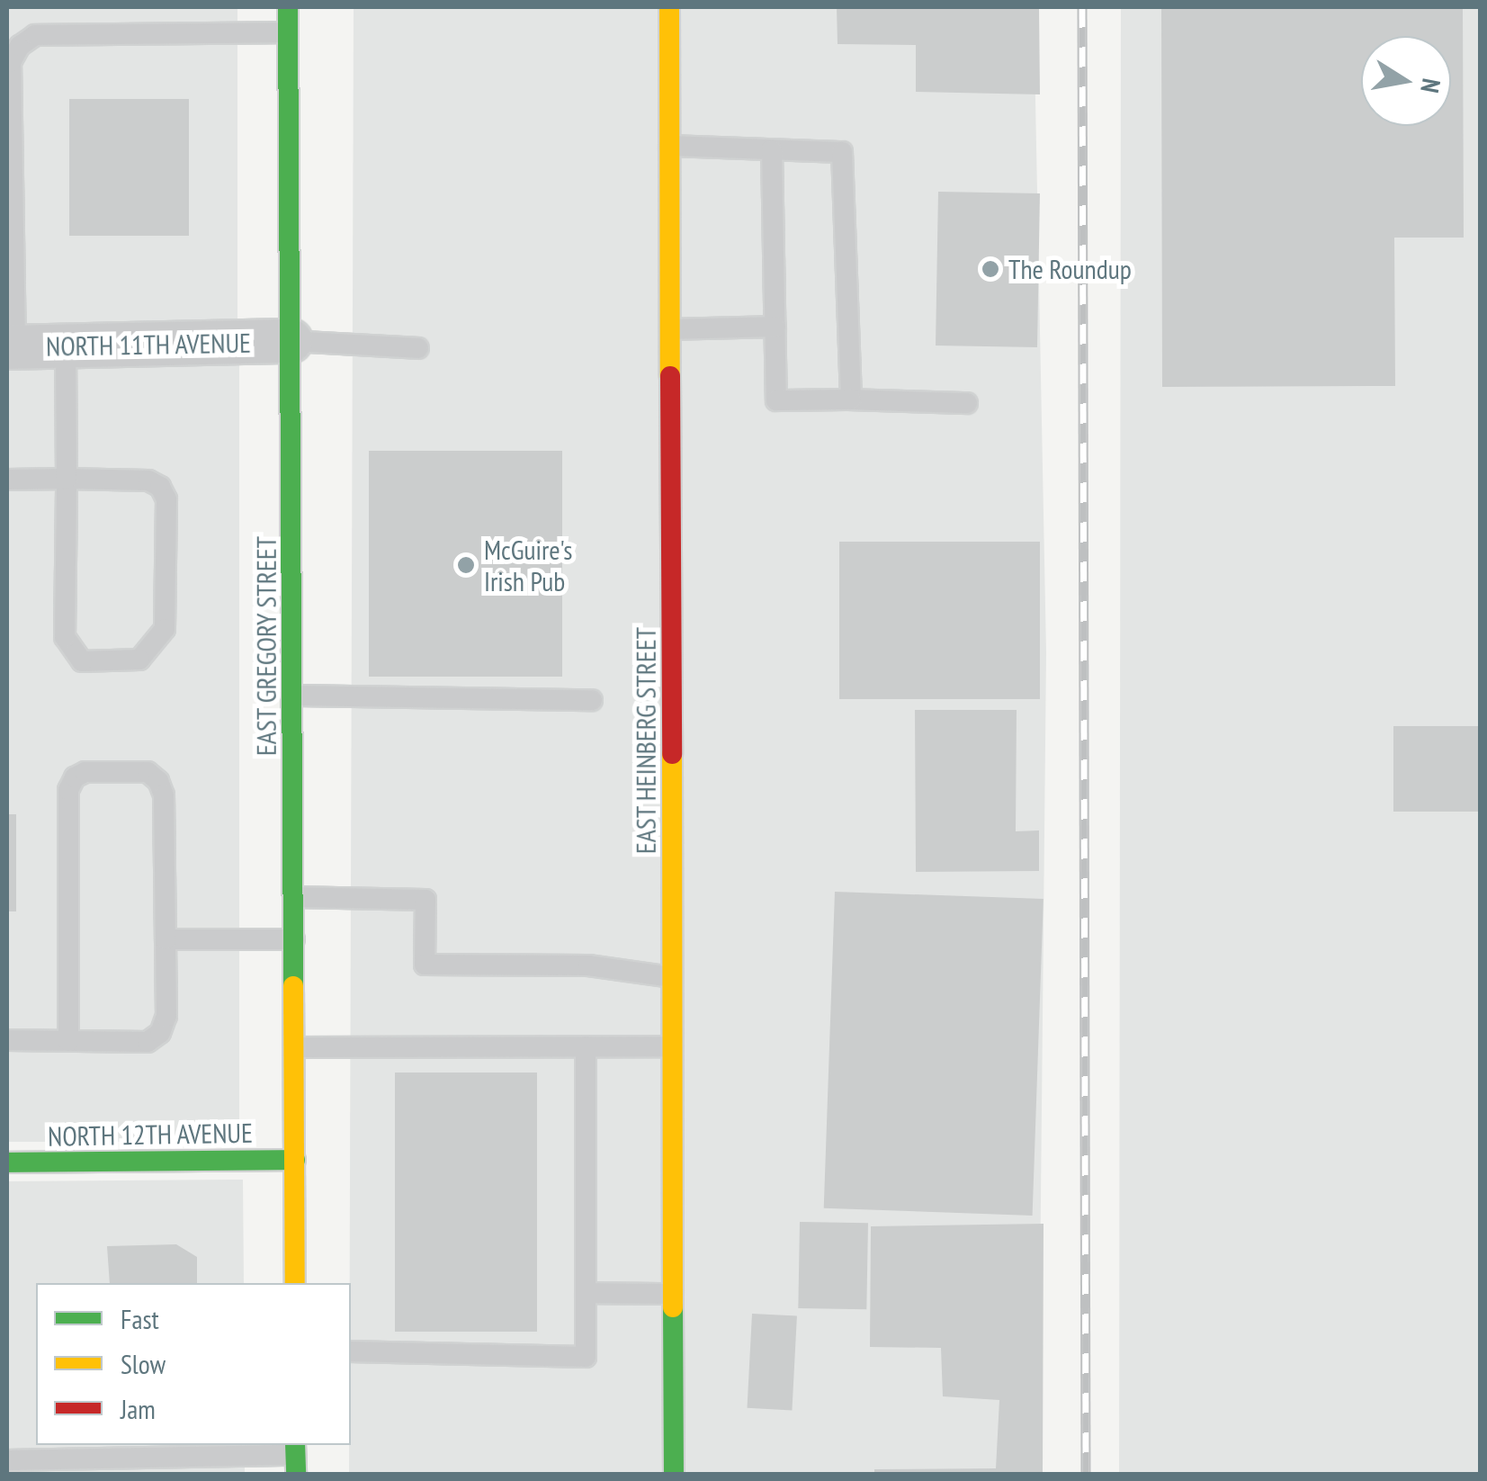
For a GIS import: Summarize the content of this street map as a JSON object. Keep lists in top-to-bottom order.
{
  "streets": {
    "main road": ["EAST GREGORY STREET", "EAST HEINBERG STREET", "NORTH 12TH AVENUE"],
    "street": ["NORTH 11TH AVENUE"]
  },
  "crossings": [
    ["NORTH 11TH AVENUE", "EAST GREGORY STREET"],
    ["EAST GREGORY STREET", "NORTH 12TH AVENUE"]
  ],
  "places": ["The Roundup", "McGuire's Irish Pub"],
  "legend": ["Fast", "Slow", "Jam"],
  "north": "right"
}
